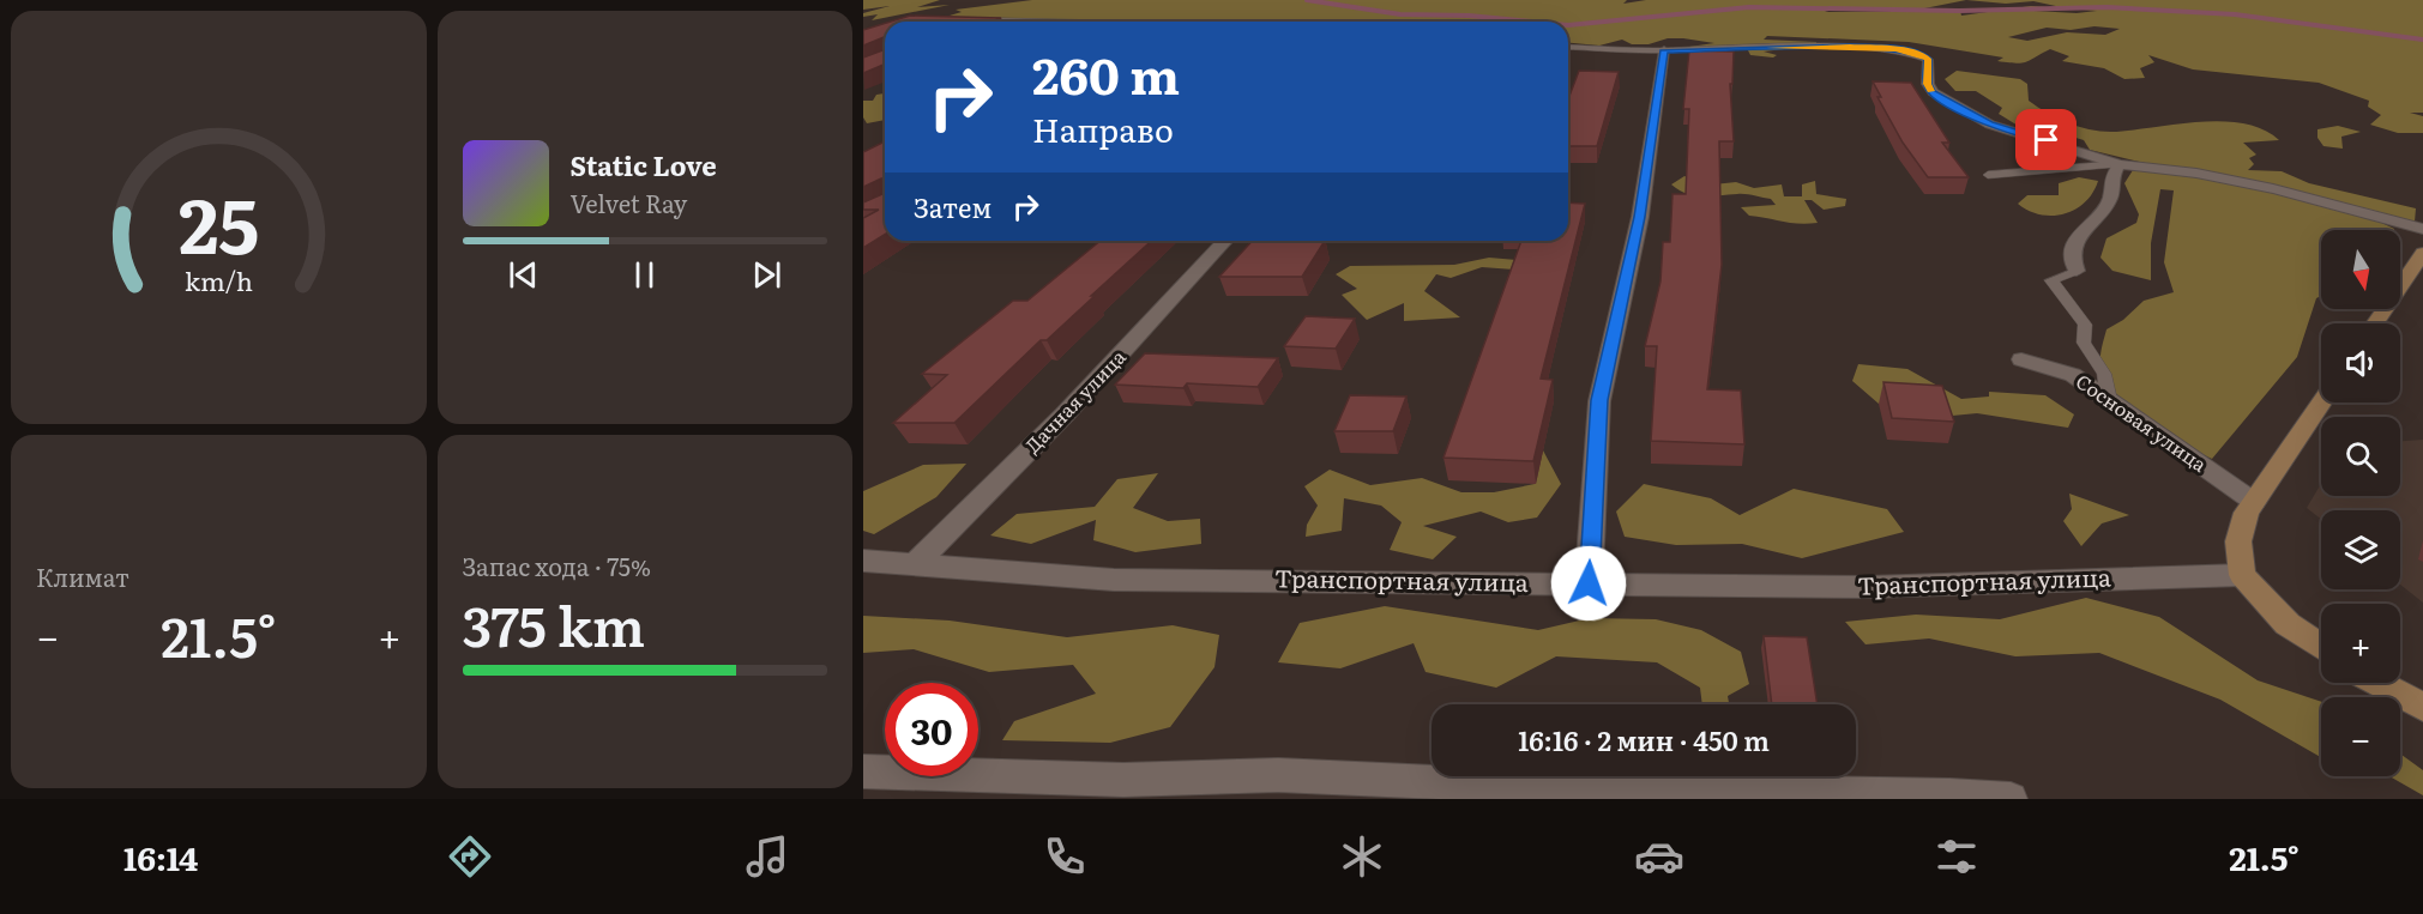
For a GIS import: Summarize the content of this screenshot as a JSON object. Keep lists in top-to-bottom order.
{
  "streets": {
    "street": ["Дачная улица", "Сосновая улица", "Транспортная улица"]
  },
  "crossings": [
    ["Дачная улица", "Транспортная улица"]
  ],
  "north": "bottom",
  "page": {
    "turn": ["260 m", "Направо"],
    "song": ["Static Love", "Velvet Ray"],
    "then": "Затем",
    "map_buttons": ["+", "−"],
    "tile": [
      "Климат",
      ["Запас хода · 75%", "375 km"]
    ],
    "heat": ["−", "21.5°", "+"],
    "limit": "30",
    "trip": "16:16 · 2 мин · 450 m",
    "tabs": ["16:14", "21.5°"],
    "gauge": ["25", "km/h"]
  }
}
